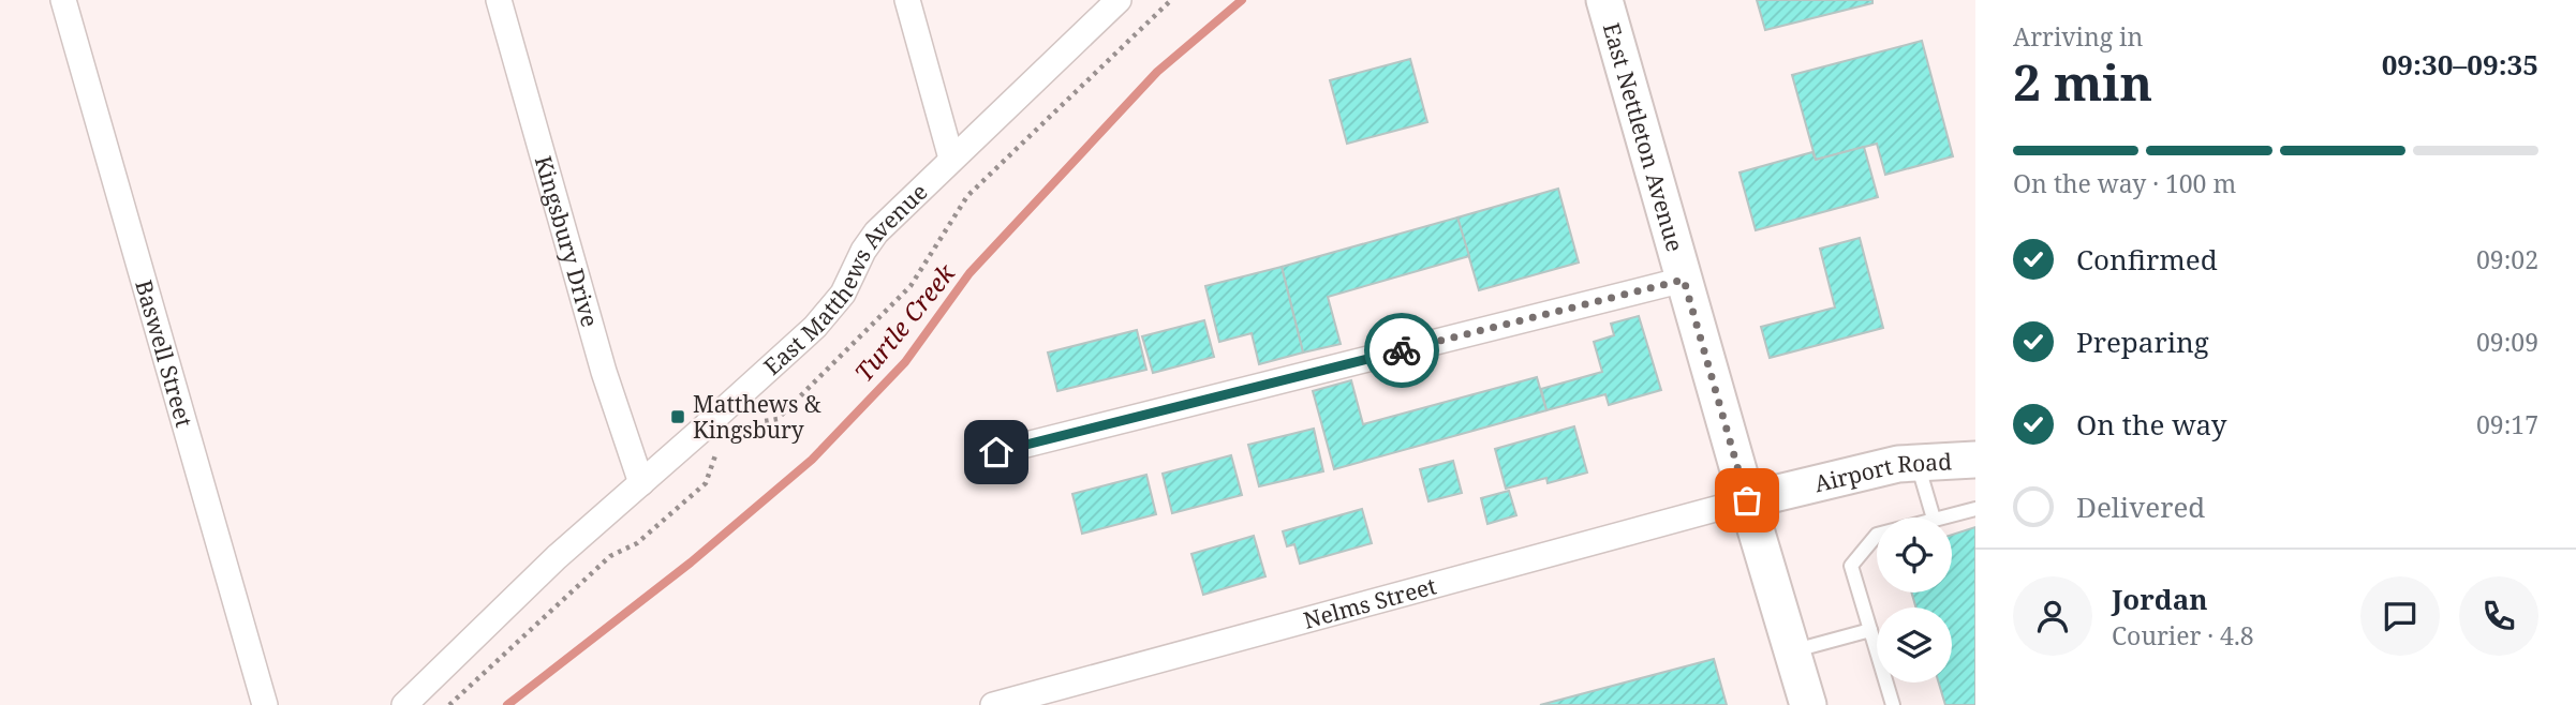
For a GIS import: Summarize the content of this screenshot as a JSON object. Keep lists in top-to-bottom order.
{
  "streets": {
    "main road": ["East Nettleton Avenue", "Airport Road"],
    "street": [
      "Kingsbury Drive",
      "East Matthews Avenue",
      "Baswell Street",
      "Nelms Street"
    ]
  },
  "crossings": [
    ["East Nettleton Avenue", "Airport Road"],
    ["East Nettleton Avenue", "Nelms Street"],
    ["Kingsbury Drive", "East Matthews Avenue"],
    ["Airport Road", "Nelms Street"]
  ],
  "water": ["Turtle Creek"],
  "places": {
    "transit": ["Matthews & Kingsbury"]
  },
  "page": {
    "heading": ["2 min", "Arriving in", "09:30–09:35"],
    "panel": ["Jordan", "Courier · 4.8"],
    "bar": "On the way · 100 m",
    "list": [
      ["Confirmed", "09:02"],
      ["Preparing", "09:09"],
      ["On the way", "09:17"],
      "Delivered"
    ]
  }
}
